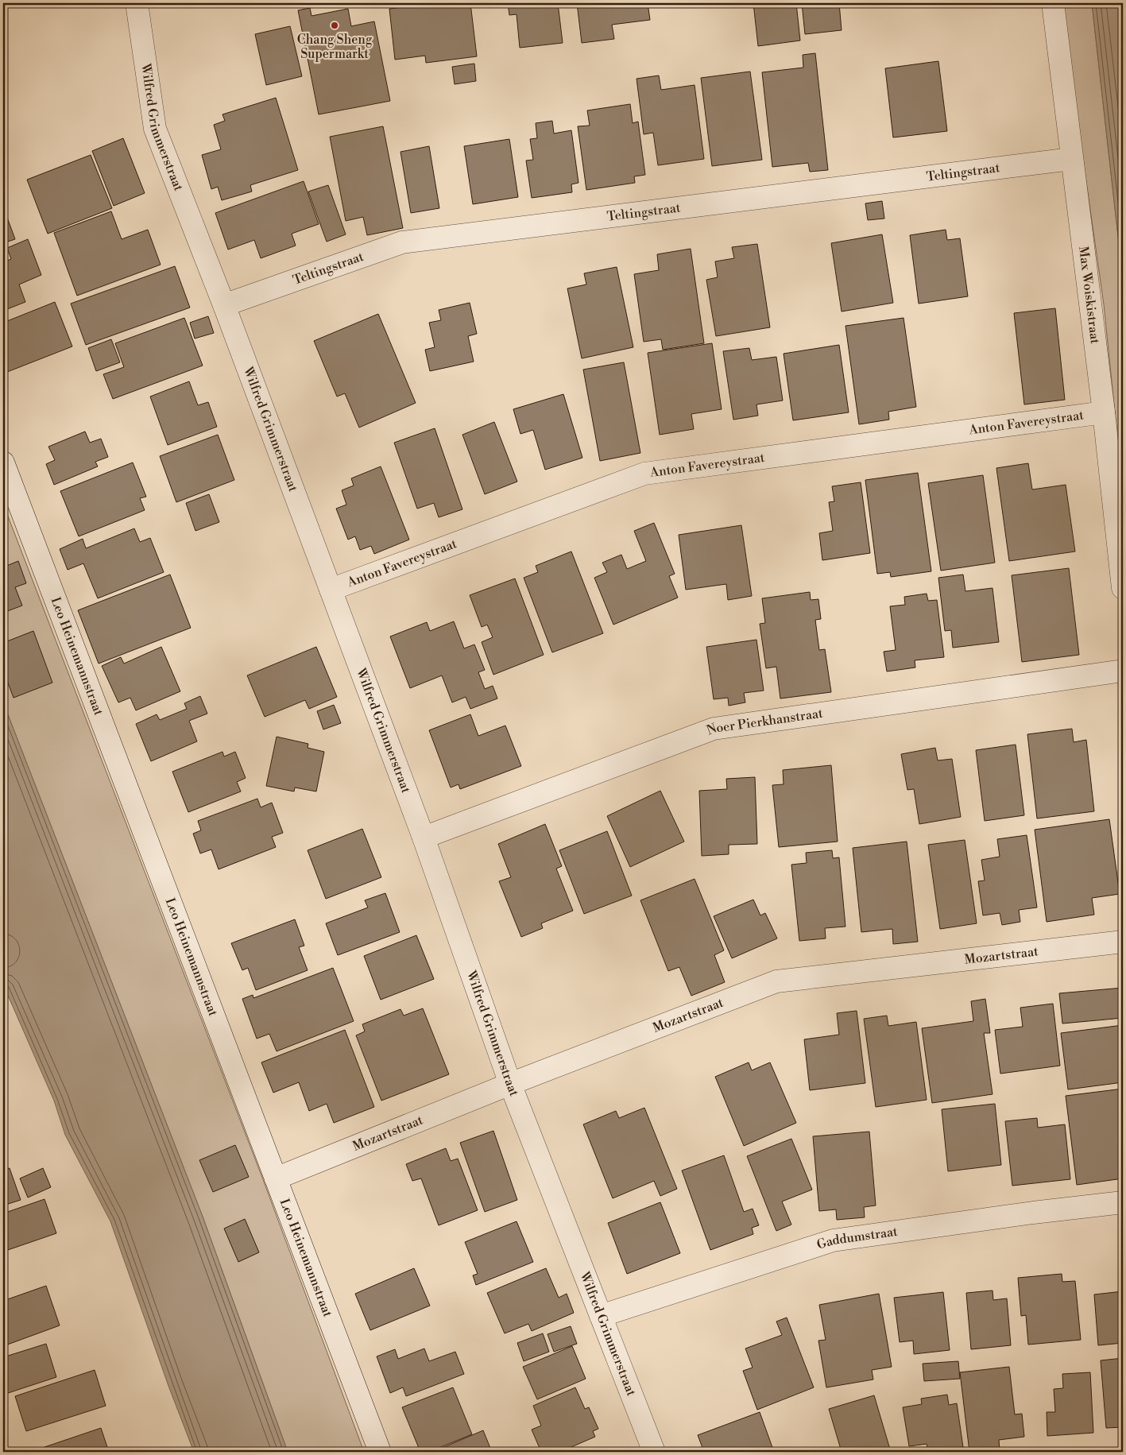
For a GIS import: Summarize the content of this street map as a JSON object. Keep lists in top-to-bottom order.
{
  "streets": {
    "street": [
      "Wilfred Grimmerstraat",
      "Teltingstraat",
      "Max Woiskistraat",
      "Anton Favereystraat",
      "Leo Heinemannstraat",
      "Noer Pierkhanstraat",
      "Mozartstraat",
      "Gaddumstraat"
    ]
  },
  "crossings": [
    ["Wilfred Grimmerstraat", "Teltingstraat"],
    ["Wilfred Grimmerstraat", "Anton Favereystraat"],
    ["Wilfred Grimmerstraat", "Noer Pierkhanstraat"],
    ["Wilfred Grimmerstraat", "Mozartstraat"],
    ["Wilfred Grimmerstraat", "Gaddumstraat"],
    ["Teltingstraat", "Max Woiskistraat"],
    ["Max Woiskistraat", "Anton Favereystraat"],
    ["Leo Heinemannstraat", "Mozartstraat"]
  ],
  "places": ["Chang Sheng Supermarkt"]
}
